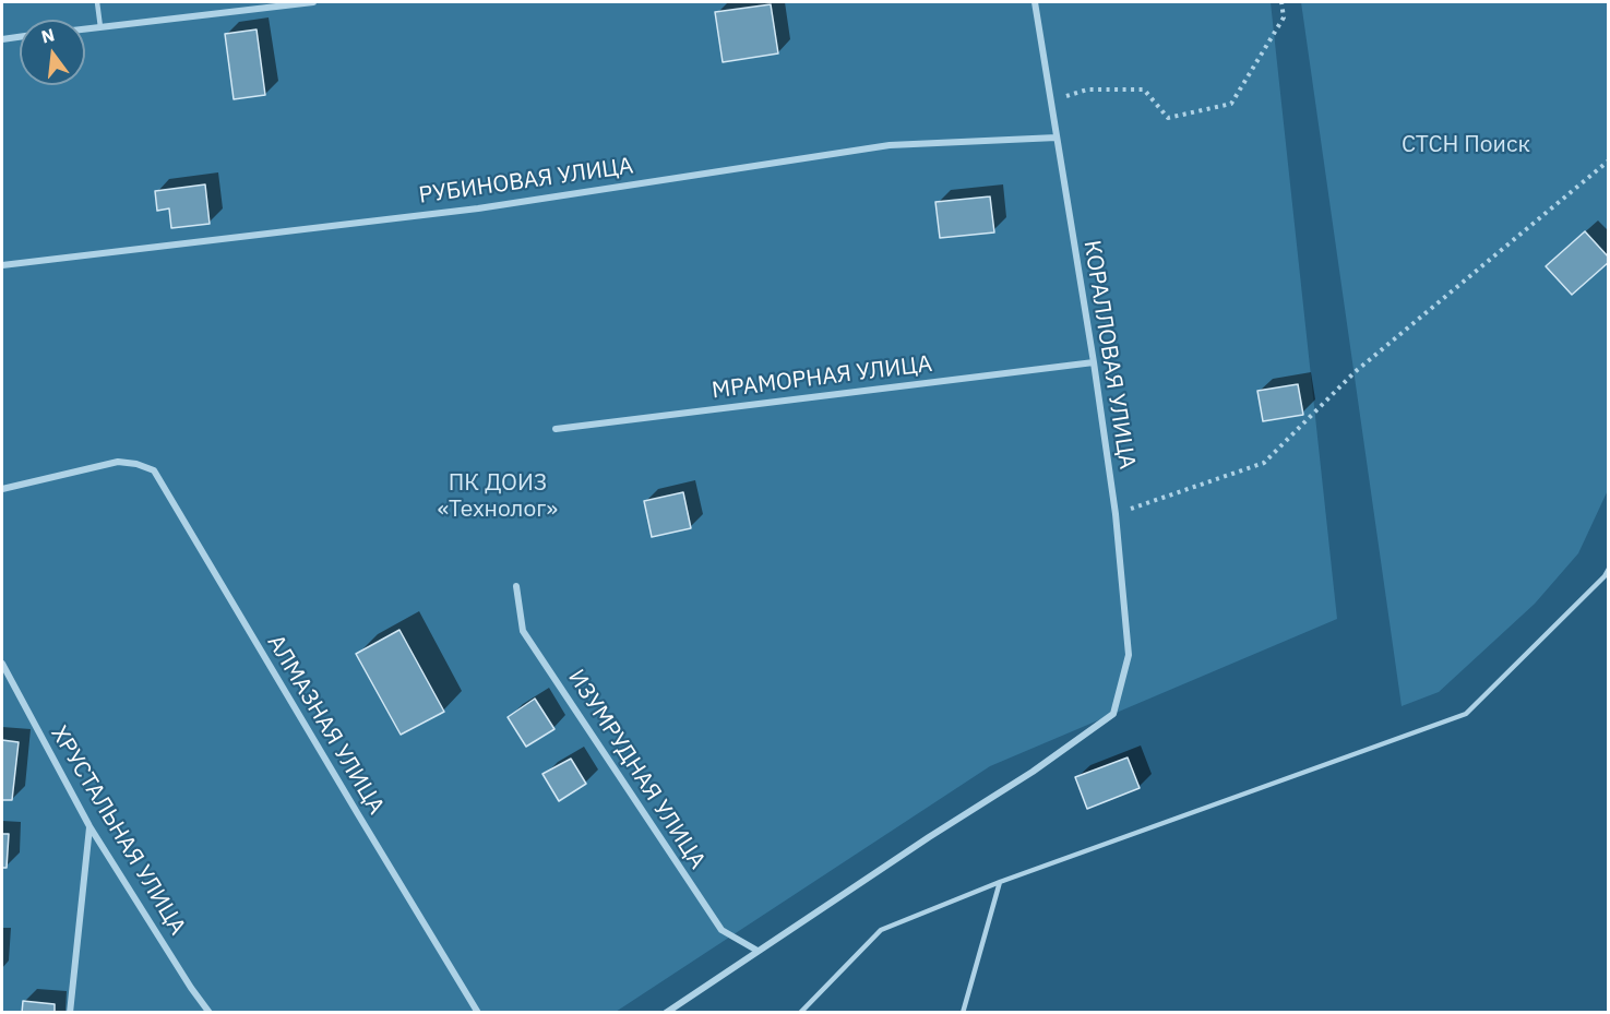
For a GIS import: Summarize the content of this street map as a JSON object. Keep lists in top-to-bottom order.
{
  "streets": {
    "street": [
      "РУБИНОВАЯ УЛИЦА",
      "КОРАЛЛОВАЯ УЛИЦА",
      "МРАМОРНАЯ УЛИЦА",
      "АЛМАЗНАЯ УЛИЦА",
      "ИЗУМРУДНАЯ УЛИЦА",
      "ХРУСТАЛЬНАЯ УЛИЦА"
    ]
  },
  "crossings": [
    ["РУБИНОВАЯ УЛИЦА", "КОРАЛЛОВАЯ УЛИЦА"],
    ["КОРАЛЛОВАЯ УЛИЦА", "МРАМОРНАЯ УЛИЦА"],
    ["КОРАЛЛОВАЯ УЛИЦА", "ИЗУМРУДНАЯ УЛИЦА"]
  ],
  "parks": ["СТСН Поиск", "ПК ДОИЗ «Технолог»"],
  "north": "top"
}
